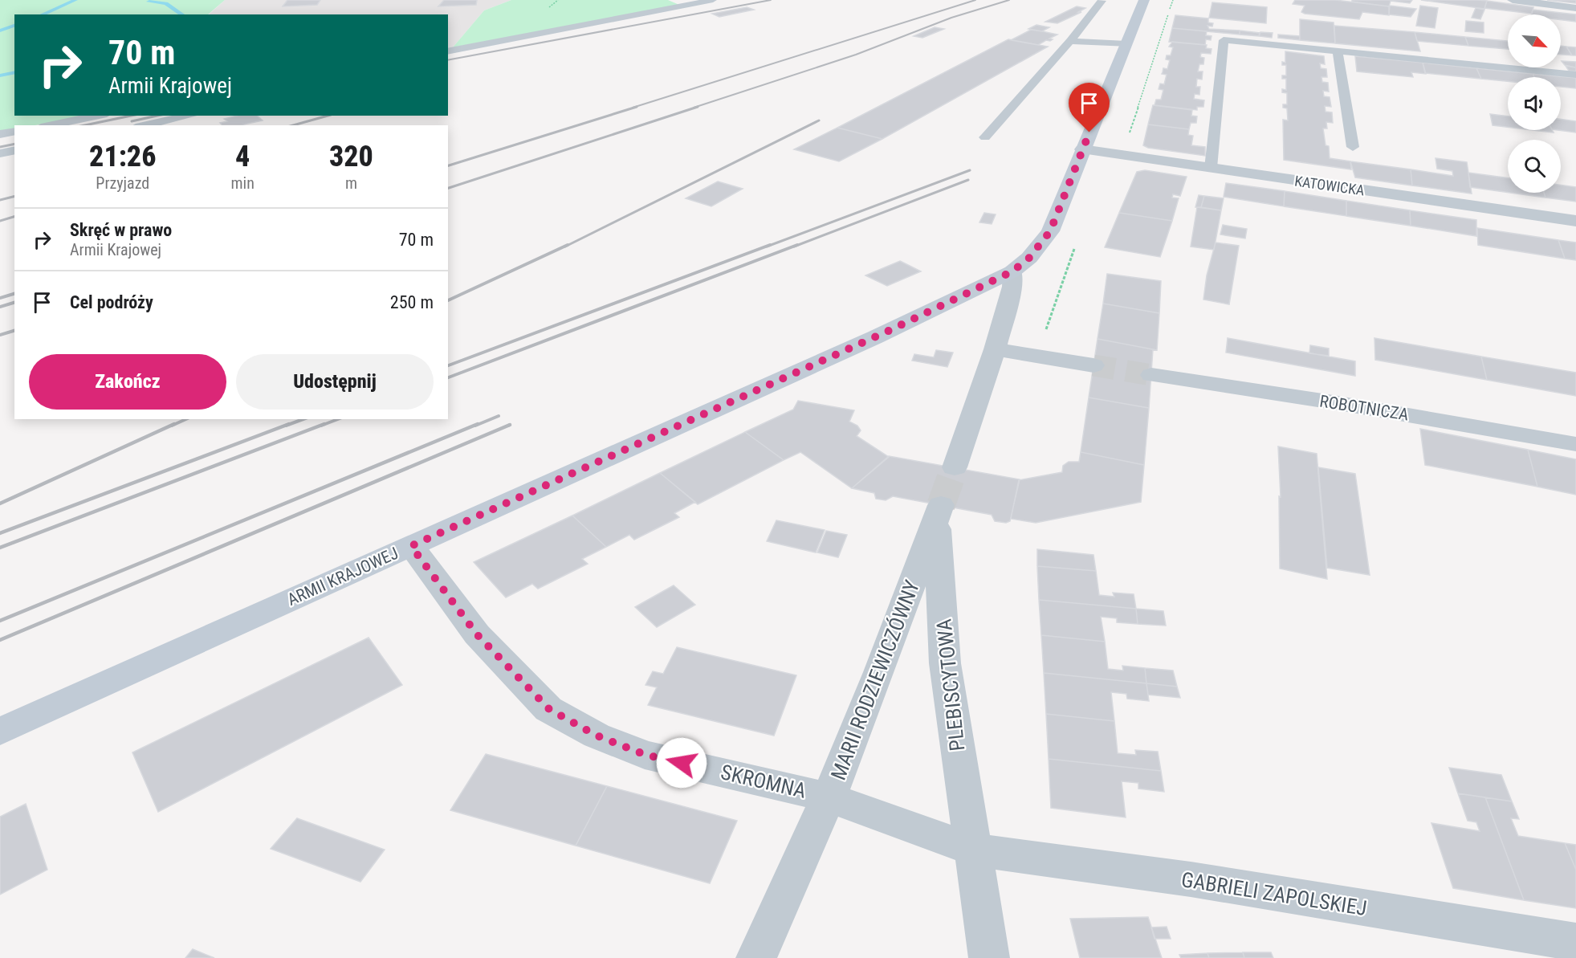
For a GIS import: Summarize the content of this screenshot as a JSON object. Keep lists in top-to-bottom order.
{
  "streets": {
    "street": [
      "KATOWICKA",
      "ROBOTNICZA",
      "ARMII KRAJOWEJ",
      "MARII RODZIEWICZÓWNY",
      "PLEBISCYTOWA",
      "SKROMNA",
      "GABRIELI ZAPOLSKIEJ"
    ]
  },
  "crossings": [
    ["KATOWICKA", "ARMII KRAJOWEJ"],
    ["ARMII KRAJOWEJ", "SKROMNA"],
    ["MARII RODZIEWICZÓWNY", "PLEBISCYTOWA"],
    ["MARII RODZIEWICZÓWNY", "SKROMNA"],
    ["PLEBISCYTOWA", "GABRIELI ZAPOLSKIEJ"]
  ],
  "north": "bottom right",
  "page": {
    "turn": ["70 m", "Armii Krajowej"],
    "eta": [
      "21:26",
      "Przyjazd",
      "4",
      "min",
      "320",
      "m"
    ],
    "list": [
      {
        "name": "Skręć w prawo",
        "note": "Armii Krajowej",
        "value": "70 m"
      },
      {
        "name": "Cel podróży",
        "value": "250 m"
      }
    ],
    "buttons": ["Zakończ", "Udostępnij"]
  }
}
